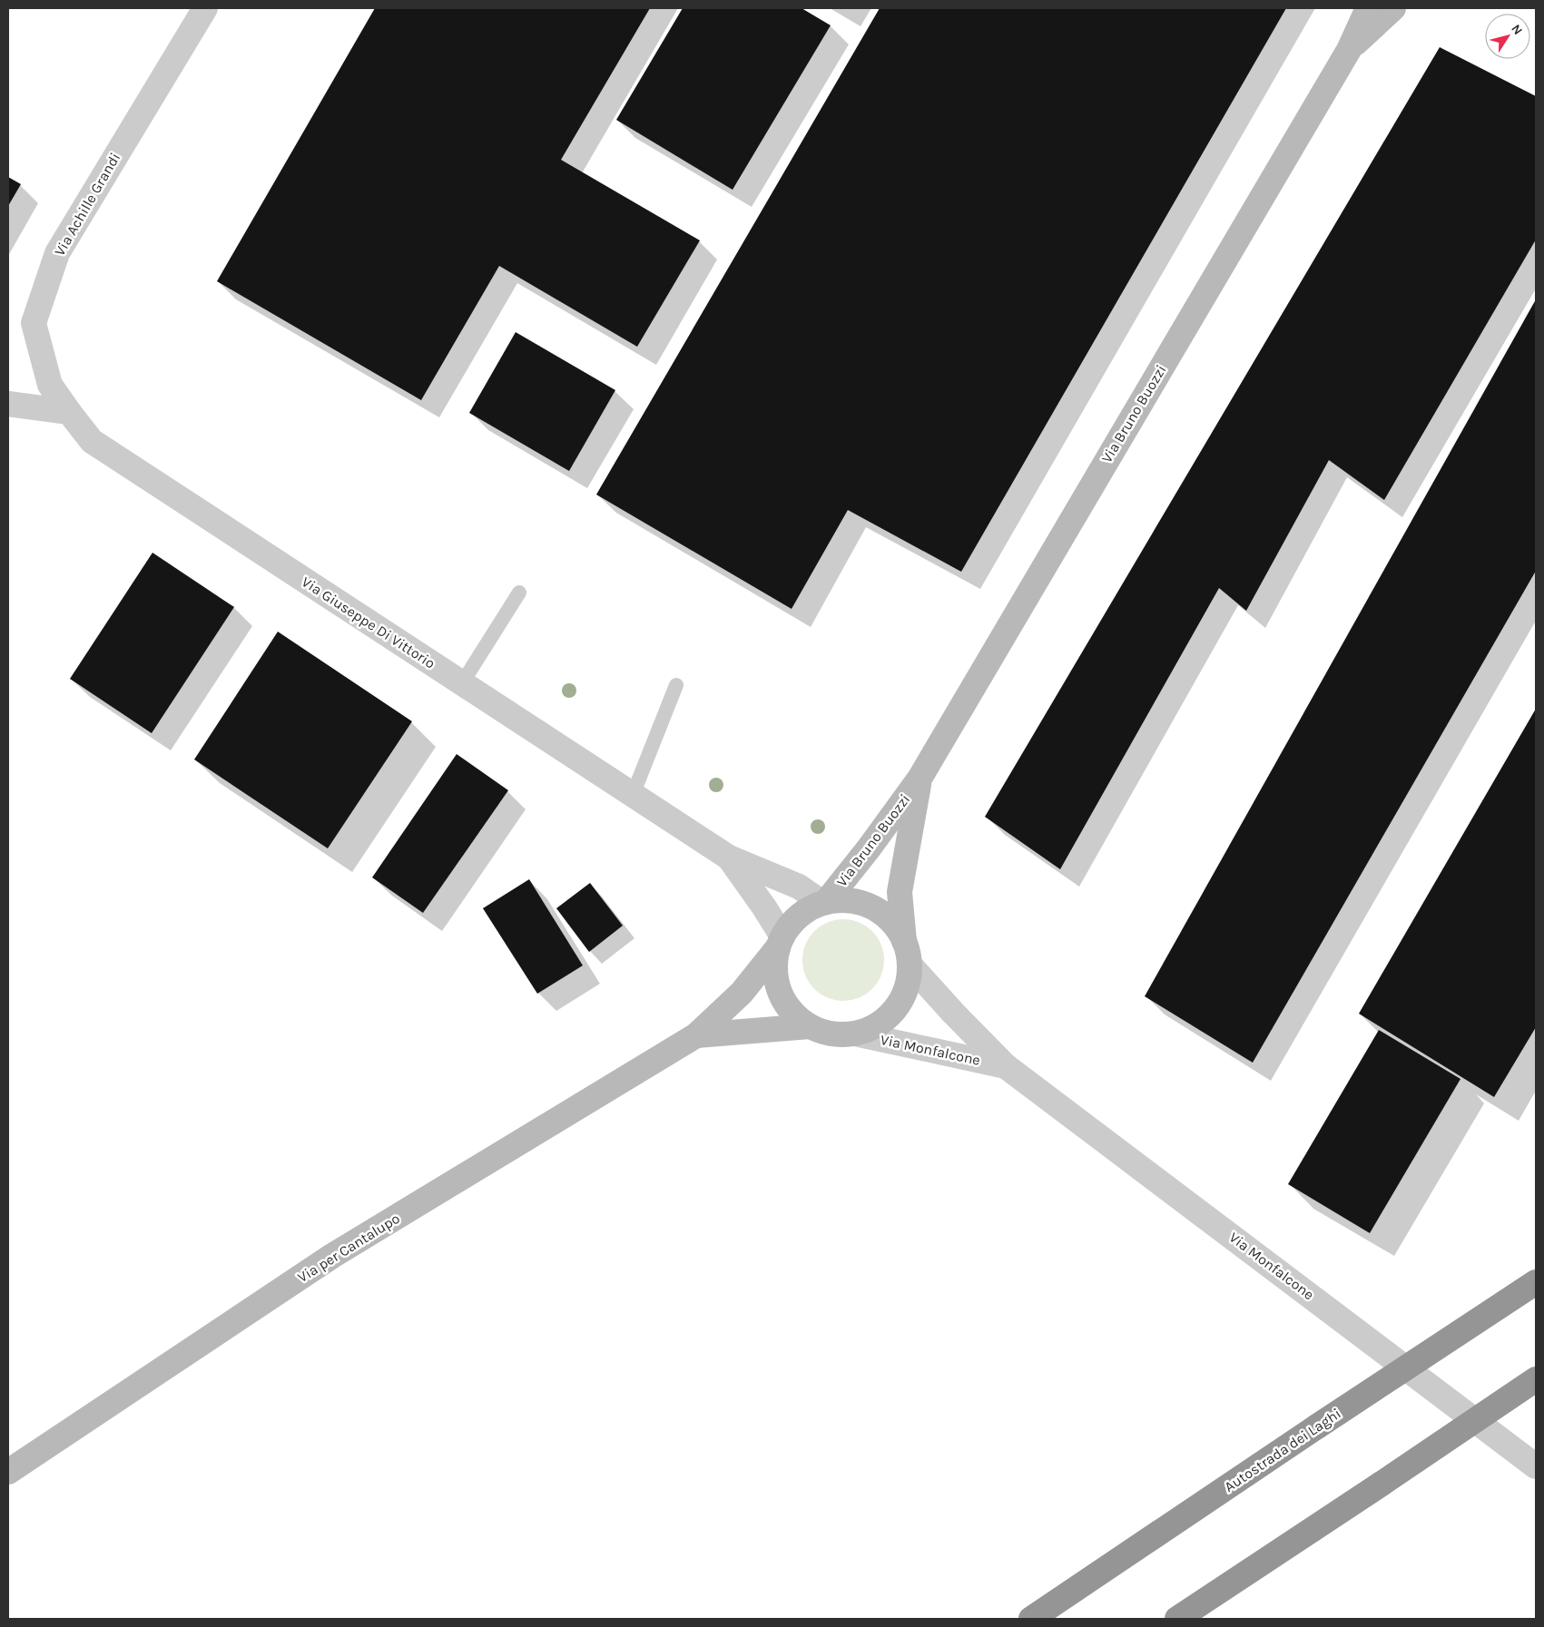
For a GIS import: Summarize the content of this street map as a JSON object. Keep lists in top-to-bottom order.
{
  "streets": {
    "highway": ["Autostrada dei Laghi"],
    "street": [
      "Via Achille Grandi",
      "Via Bruno Buozzi",
      "Via Giuseppe Di Vittorio",
      "Via Monfalcone",
      "Via per Cantalupo"
    ]
  },
  "crossings": [
    ["Via Achille Grandi", "Via Giuseppe Di Vittorio"],
    ["Via Bruno Buozzi", "Via Giuseppe Di Vittorio"],
    ["Via Bruno Buozzi", "Via Monfalcone"],
    ["Via Bruno Buozzi", "Via per Cantalupo"],
    ["Via Giuseppe Di Vittorio", "Via Monfalcone"],
    ["Via Giuseppe Di Vittorio", "Via per Cantalupo"],
    ["Via Monfalcone", "Via per Cantalupo"]
  ],
  "north": "top right"
}
